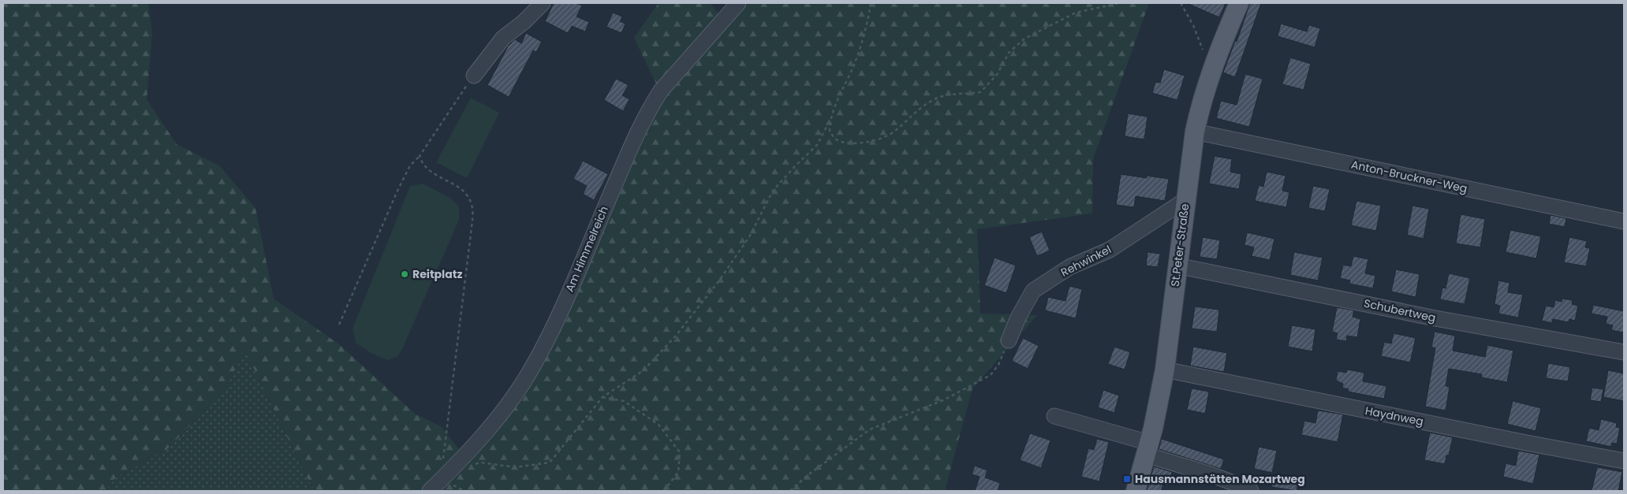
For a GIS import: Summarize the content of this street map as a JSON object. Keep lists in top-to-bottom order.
{
  "streets": {
    "main road": ["St.Peter-Straße"],
    "street": [
      "Anton-Bruckner-Weg",
      "Am Himmelreich",
      "Rehwinkel",
      "Schubertweg",
      "Haydnweg"
    ]
  },
  "crossings": [
    ["Anton-Bruckner-Weg", "St.Peter-Straße"],
    ["St.Peter-Straße", "Rehwinkel"],
    ["St.Peter-Straße", "Schubertweg"],
    ["St.Peter-Straße", "Haydnweg"]
  ],
  "places": {
    "other": ["Reitplatz"],
    "transit": ["Hausmannstätten Mozartweg"]
  }
}
